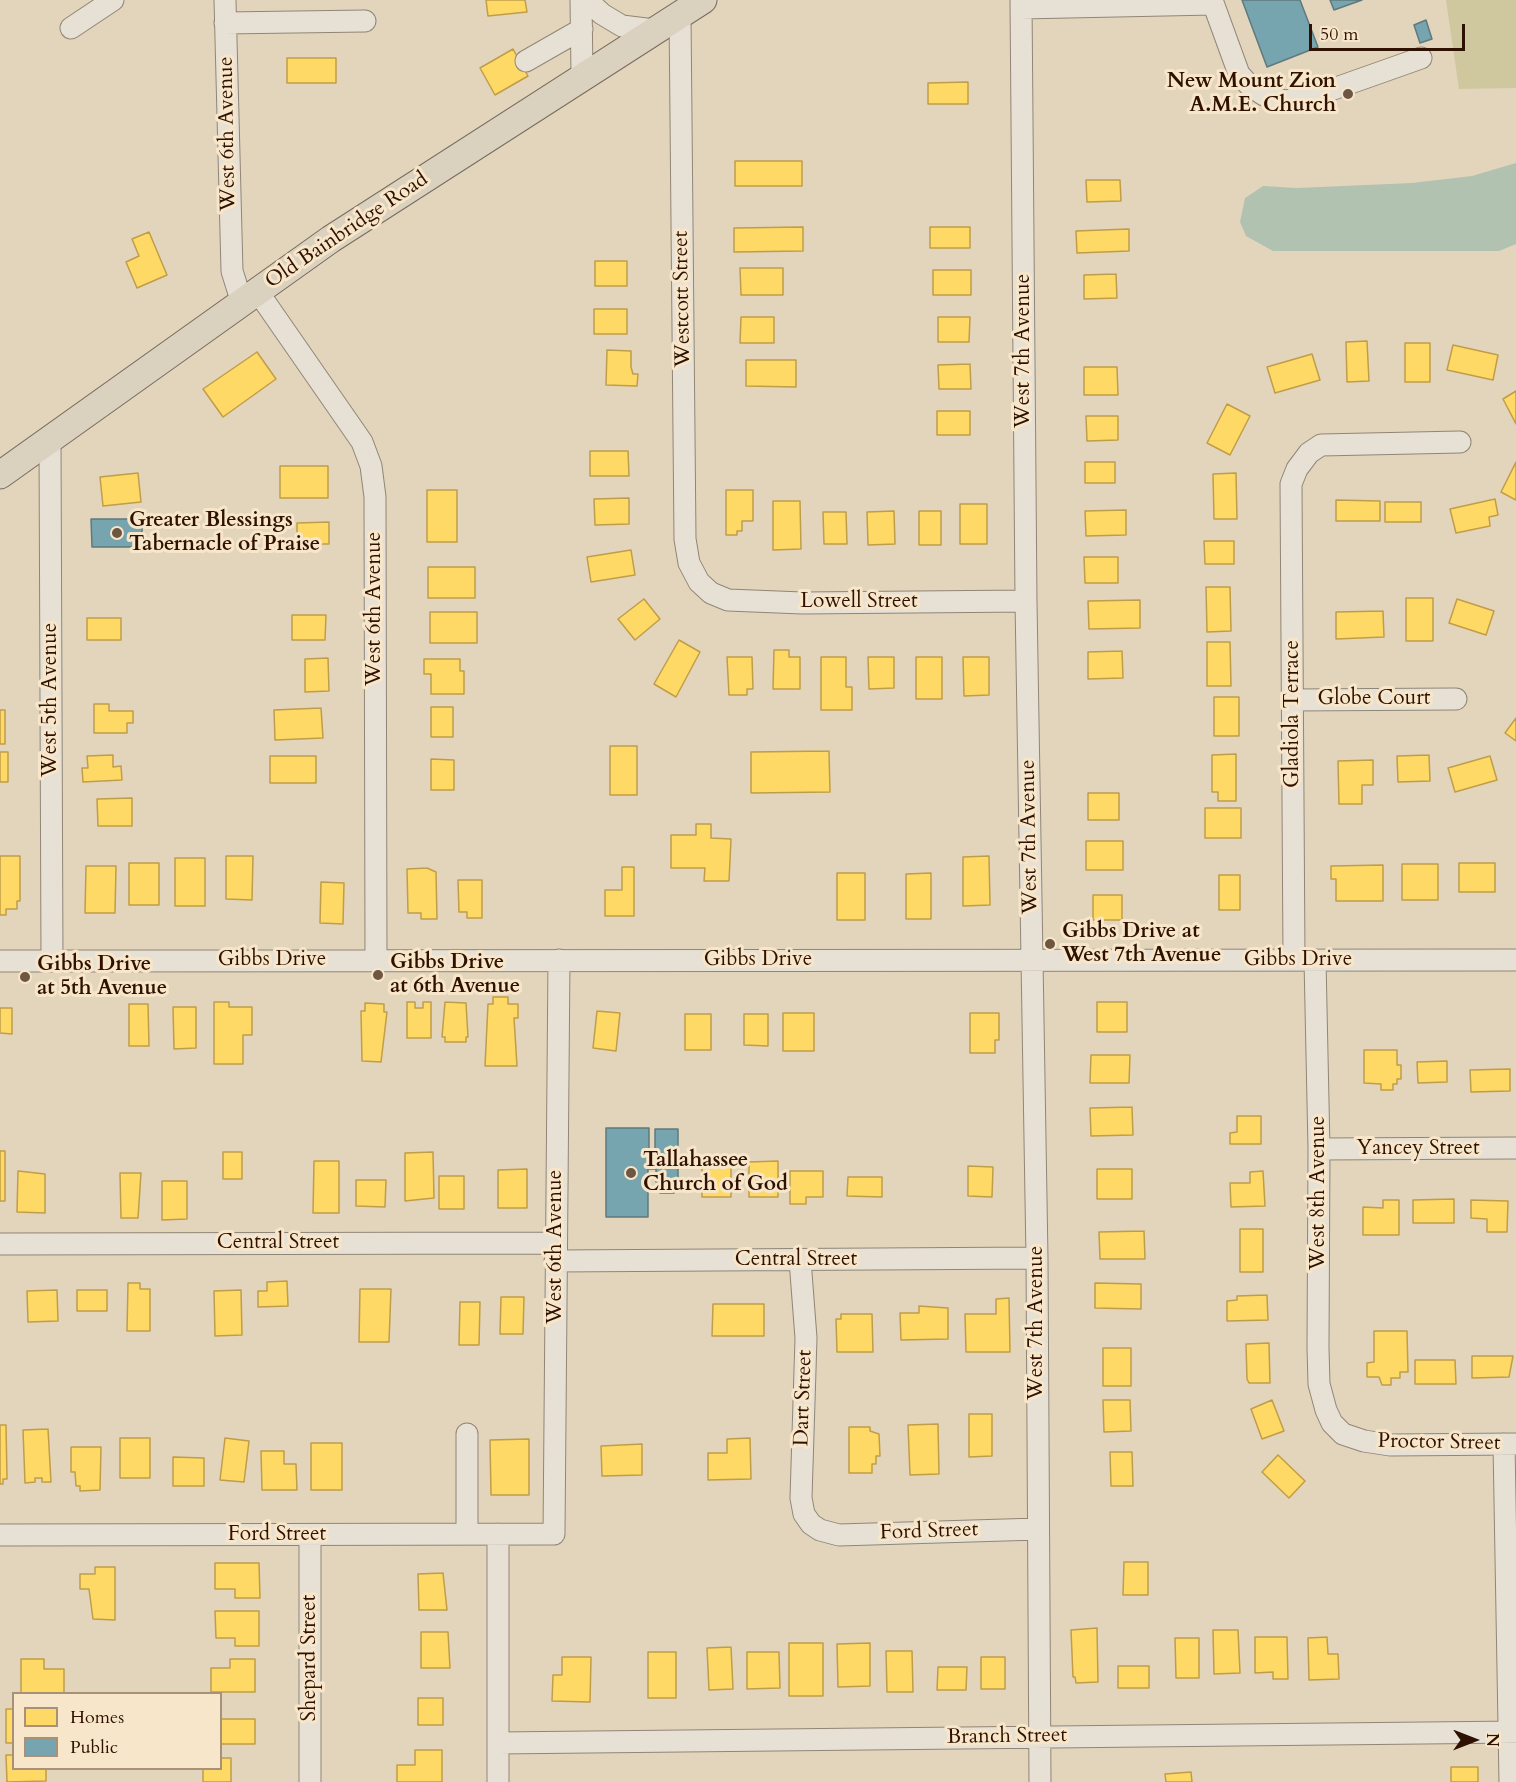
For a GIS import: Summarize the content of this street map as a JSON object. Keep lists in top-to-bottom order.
{
  "streets": {
    "main road": ["Old Bainbridge Road"],
    "street": [
      "West 6th Avenue",
      "Westcott Street",
      "West 7th Avenue",
      "Lowell Street",
      "Globe Court",
      "West 5th Avenue",
      "Gladiola Terrace",
      "Gibbs Drive",
      "Yancey Street",
      "West 8th Avenue",
      "Central Street",
      "Dart Street",
      "Proctor Street",
      "Ford Street",
      "Shepard Street",
      "Branch Street"
    ]
  },
  "crossings": [
    ["West 6th Avenue", "Old Bainbridge Road"],
    ["West 6th Avenue", "Gibbs Drive"],
    ["West 6th Avenue", "Central Street"],
    ["West 6th Avenue", "Ford Street"],
    ["Old Bainbridge Road", "Westcott Street"],
    ["Old Bainbridge Road", "West 5th Avenue"],
    ["Westcott Street", "Lowell Street"],
    ["West 7th Avenue", "Lowell Street"],
    ["West 7th Avenue", "Gibbs Drive"],
    ["West 7th Avenue", "Central Street"],
    ["West 7th Avenue", "Ford Street"],
    ["West 7th Avenue", "Branch Street"],
    ["Globe Court", "Gladiola Terrace"],
    ["West 5th Avenue", "Gibbs Drive"],
    ["Gladiola Terrace", "Gibbs Drive"],
    ["Gladiola Terrace", "West 8th Avenue"],
    ["Gibbs Drive", "West 8th Avenue"],
    ["Yancey Street", "West 8th Avenue"],
    ["West 8th Avenue", "Proctor Street"],
    ["Central Street", "Dart Street"],
    ["Dart Street", "Ford Street"],
    ["Ford Street", "Shepard Street"]
  ],
  "places": [
    "New Mount Zion A.M.E. Church",
    "Greater Blessings Tabernacle of Praise",
    "Gibbs Drive at West 7th Avenue",
    "Gibbs Drive at 6th Avenue",
    "Gibbs Drive at 5th Avenue",
    "Tallahassee Church of God"
  ],
  "legend": ["Homes", "Public"],
  "scale_bar": "50 m",
  "north": "right"
}
